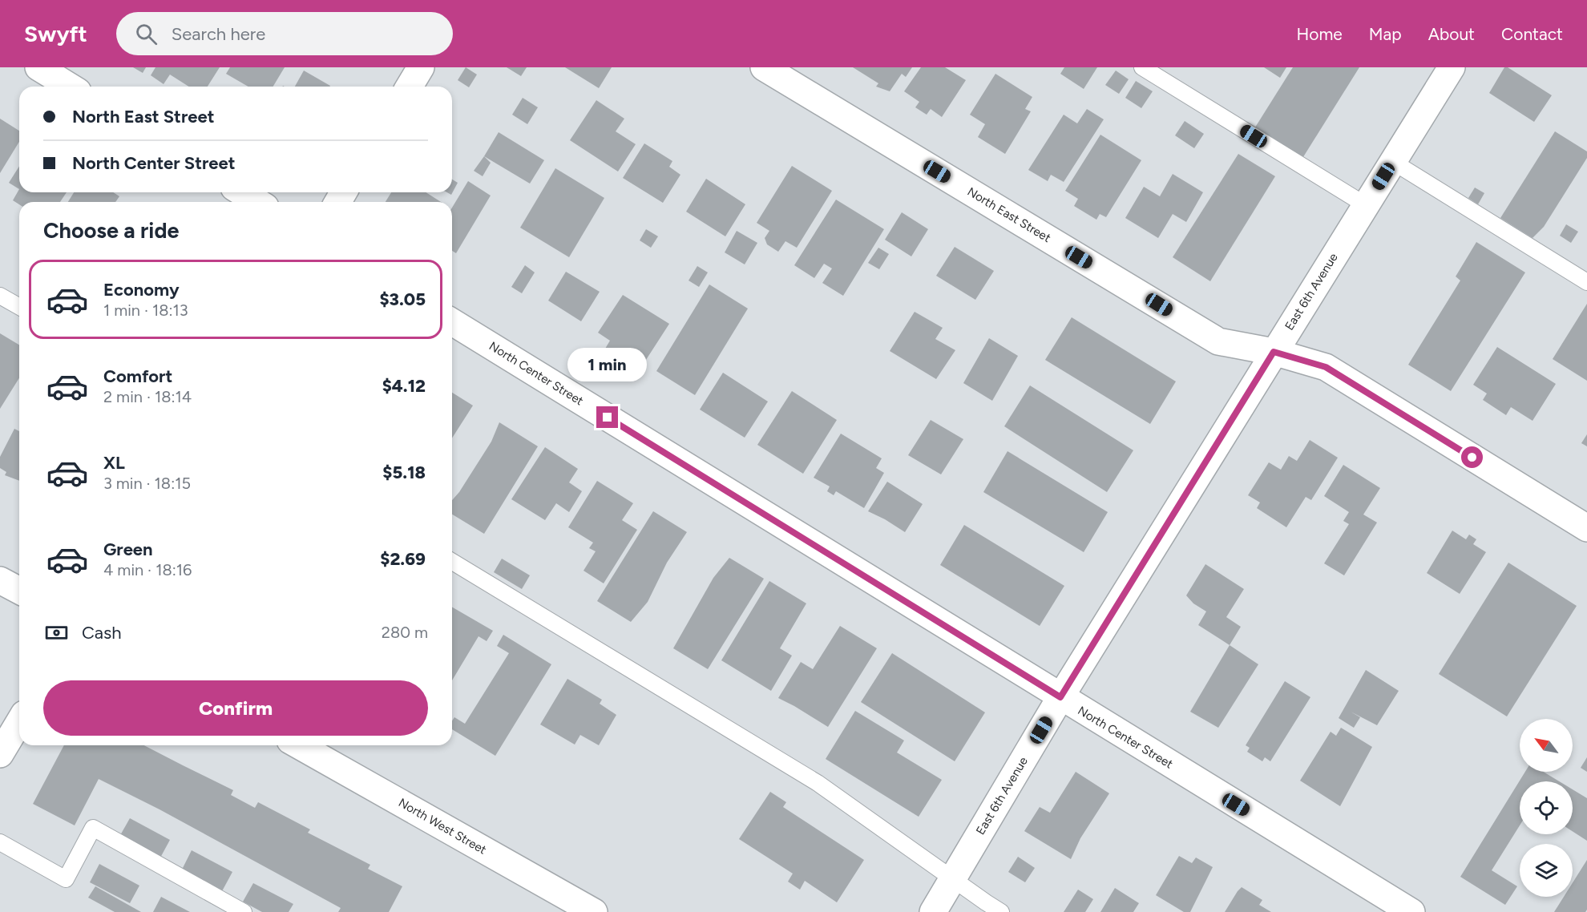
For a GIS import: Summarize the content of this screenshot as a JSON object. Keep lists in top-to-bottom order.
{
  "streets": {
    "street": [
      "North East Street",
      "East 6th Avenue",
      "North Center Street",
      "North West Street"
    ]
  },
  "crossings": [
    ["North East Street", "East 6th Avenue"],
    ["East 6th Avenue", "North Center Street"]
  ],
  "north": "top left",
  "page": {
    "header": "Swyft",
    "search": "Search here",
    "nav": [
      "Home",
      "Map",
      "About",
      "Contact"
    ],
    "banner": ["North East Street", "North Center Street"],
    "heading": "Choose a ride",
    "list": [
      {
        "name": "Economy",
        "note": "1 min · 18:13",
        "value": "$3.05"
      },
      {
        "name": "Comfort",
        "note": "2 min · 18:14",
        "value": "$4.12"
      },
      {
        "name": "XL",
        "note": "3 min · 18:15",
        "value": "$5.18"
      },
      {
        "name": "Green",
        "note": "4 min · 18:16",
        "value": "$2.69"
      }
    ],
    "bubble": "1 min",
    "pay": ["Cash", "280 m"],
    "buttons": "Confirm"
  }
}
